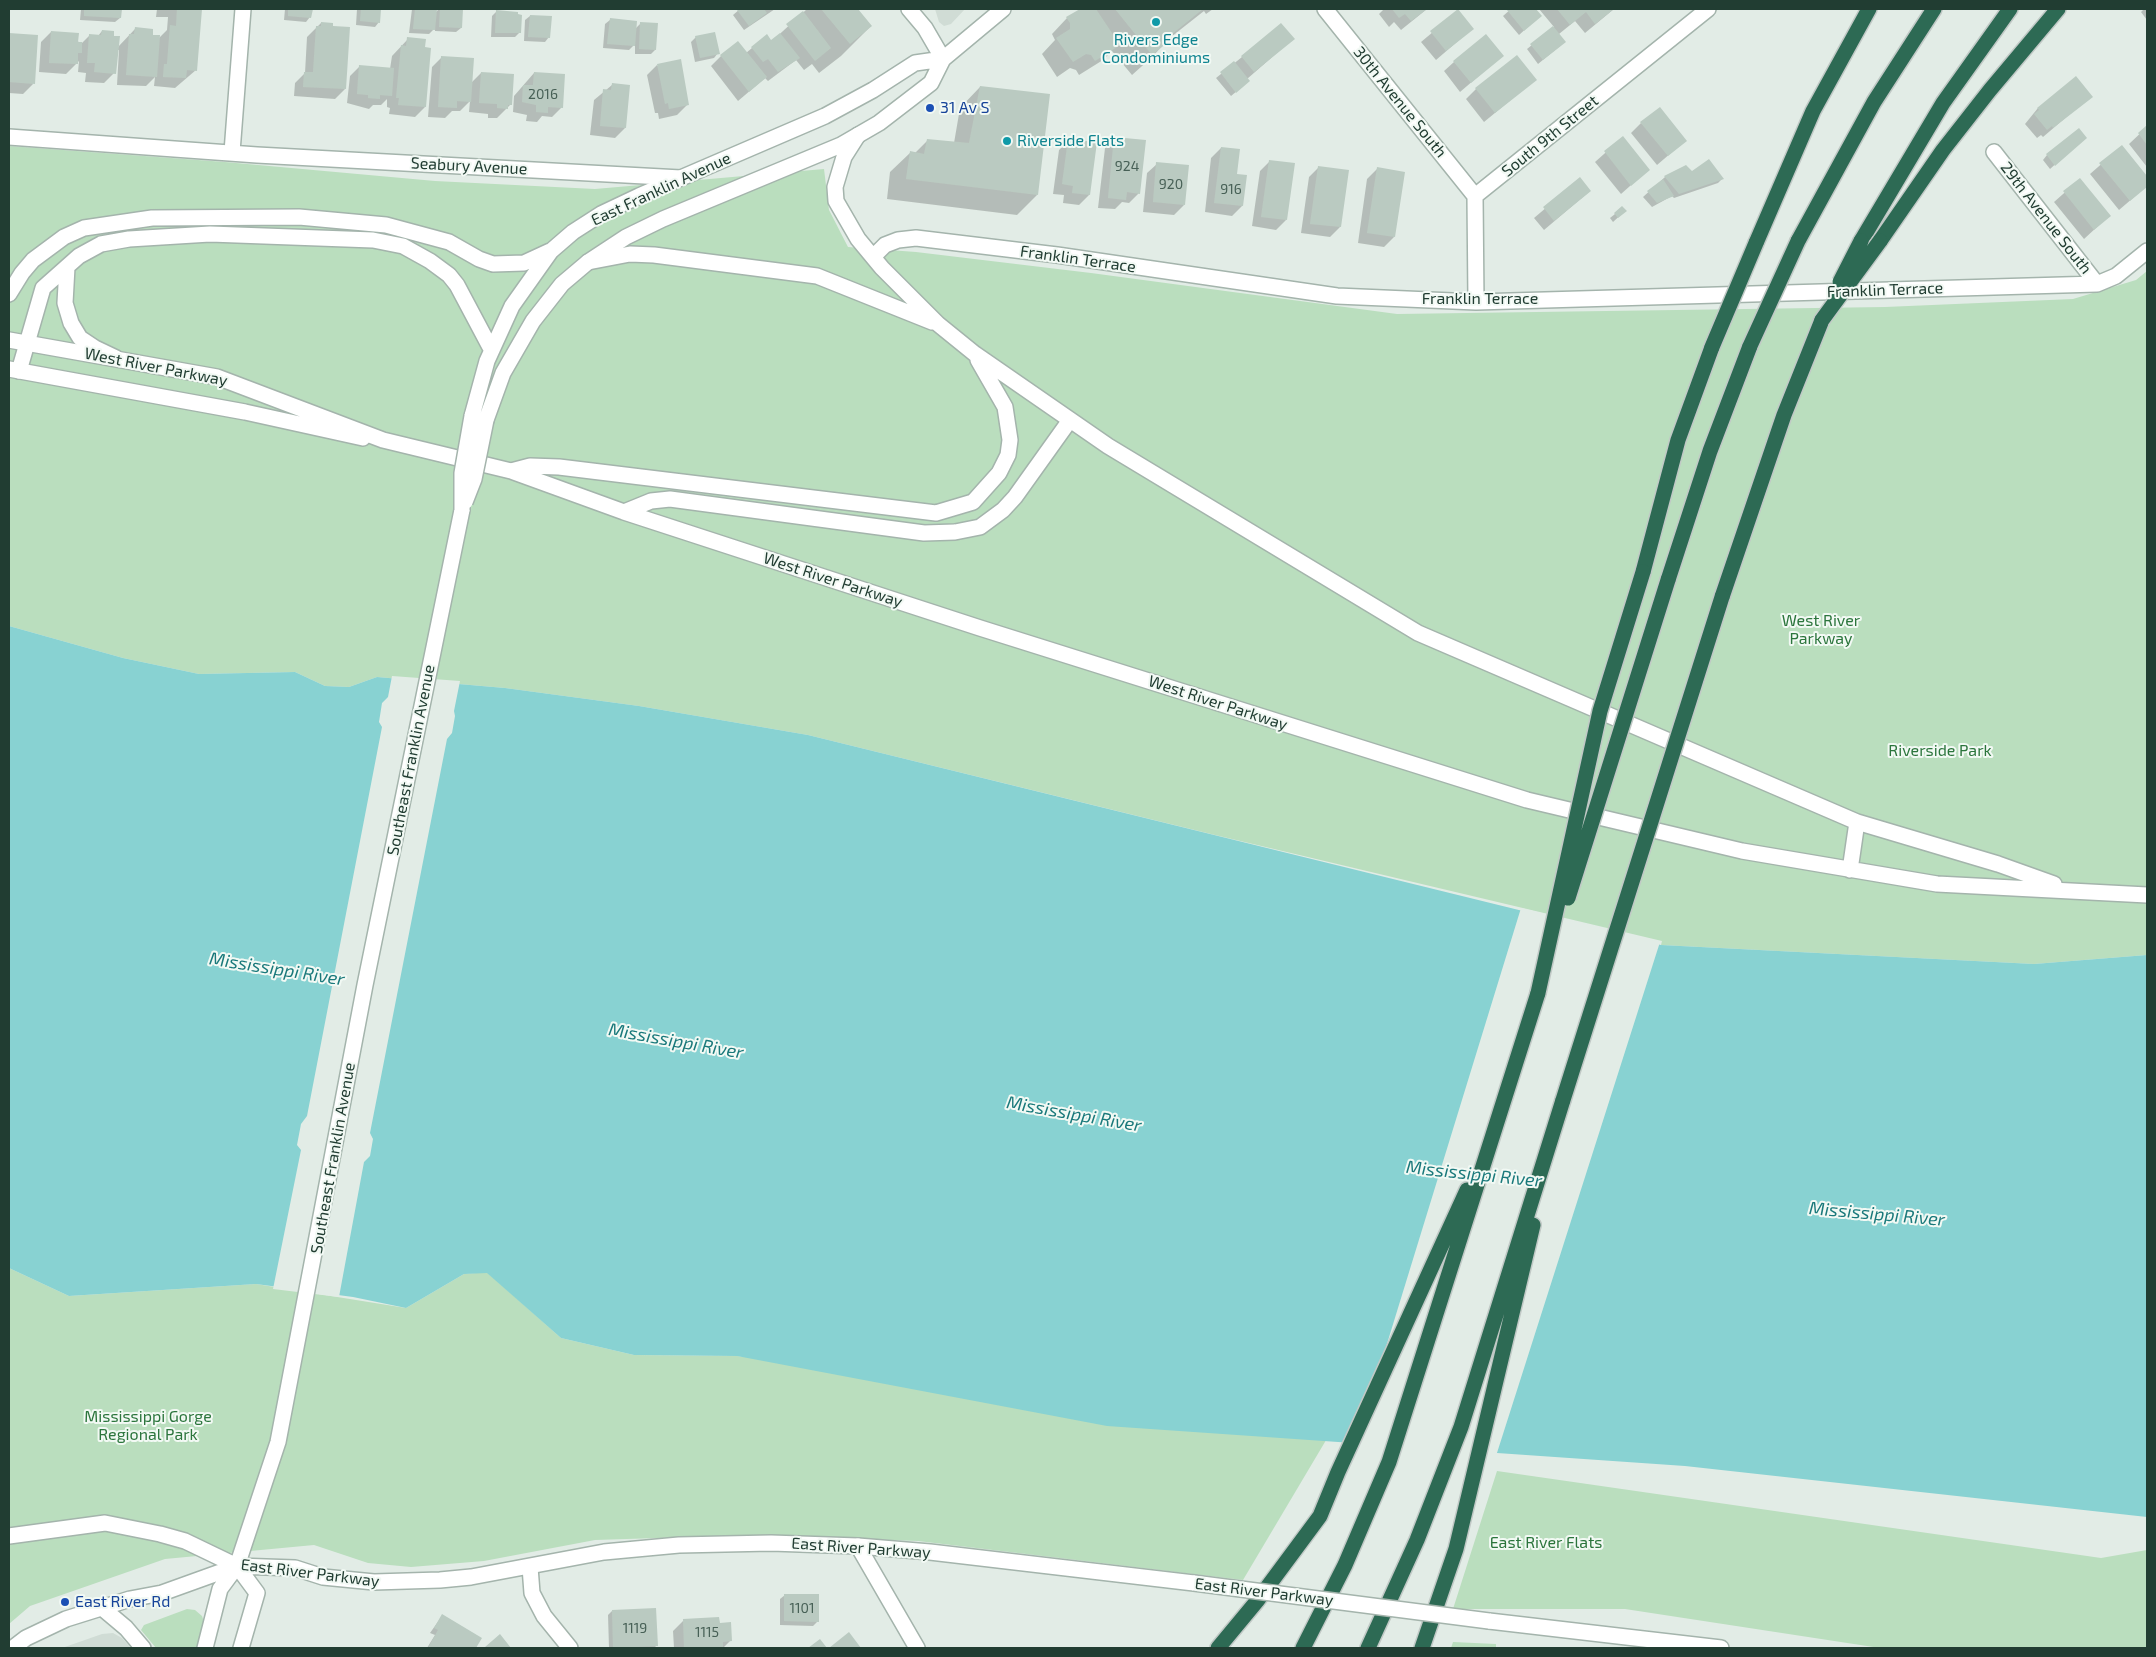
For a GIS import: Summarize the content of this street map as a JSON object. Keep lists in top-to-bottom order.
{
  "streets": {
    "street": [
      "30th Avenue South",
      "South 9th Street",
      "Seabury Avenue",
      "East Franklin Avenue",
      "29th Avenue South",
      "Franklin Terrace",
      "West River Parkway",
      "Southeast Franklin Avenue",
      "East River Parkway"
    ]
  },
  "crossings": [
    ["30th Avenue South", "South 9th Street"],
    ["Seabury Avenue", "East Franklin Avenue"],
    ["East Franklin Avenue", "West River Parkway"],
    ["East Franklin Avenue", "Southeast Franklin Avenue"],
    ["29th Avenue South", "Franklin Terrace"],
    ["Franklin Terrace", "West River Parkway"],
    ["Southeast Franklin Avenue", "East River Parkway"]
  ],
  "water": ["Mississippi River"],
  "parks": [
    "West River Parkway",
    "Riverside Park",
    "Mississippi Gorge Regional Park",
    "East River Flats"
  ],
  "places": [
    "Rivers Edge Condominiums",
    "31 Av S",
    "Riverside Flats",
    "East River Rd"
  ],
  "house_numbers": [
    "2016",
    "924",
    "920",
    "916",
    "1101",
    "1119",
    "1115"
  ]
}
